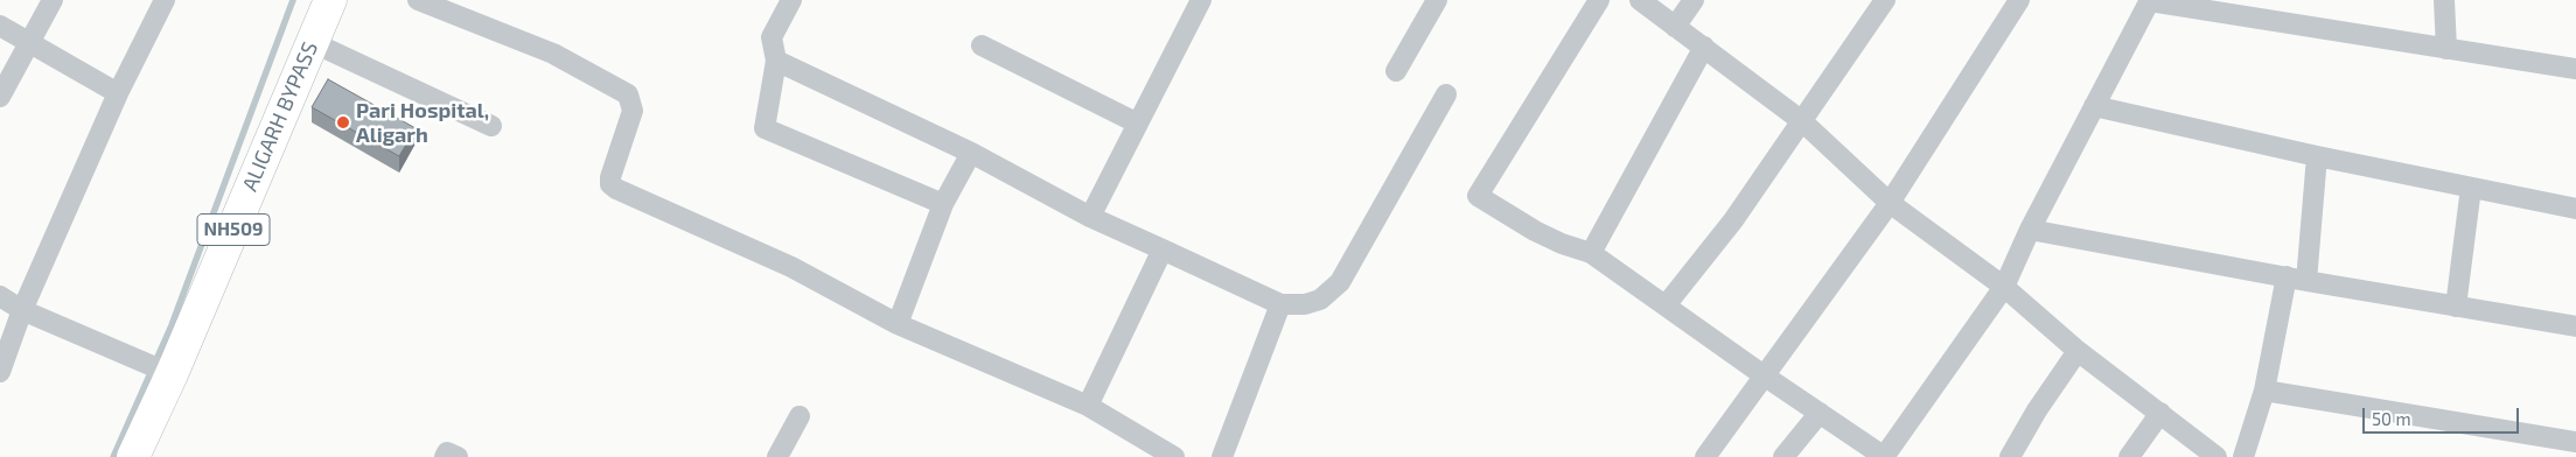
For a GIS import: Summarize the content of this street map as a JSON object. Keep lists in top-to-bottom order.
{
  "streets": {
    "highway": ["ALIGARH BYPASS", "NH509"]
  },
  "places": ["Pari Hospital, Aligarh"],
  "scale_bar": "50 m"
}
